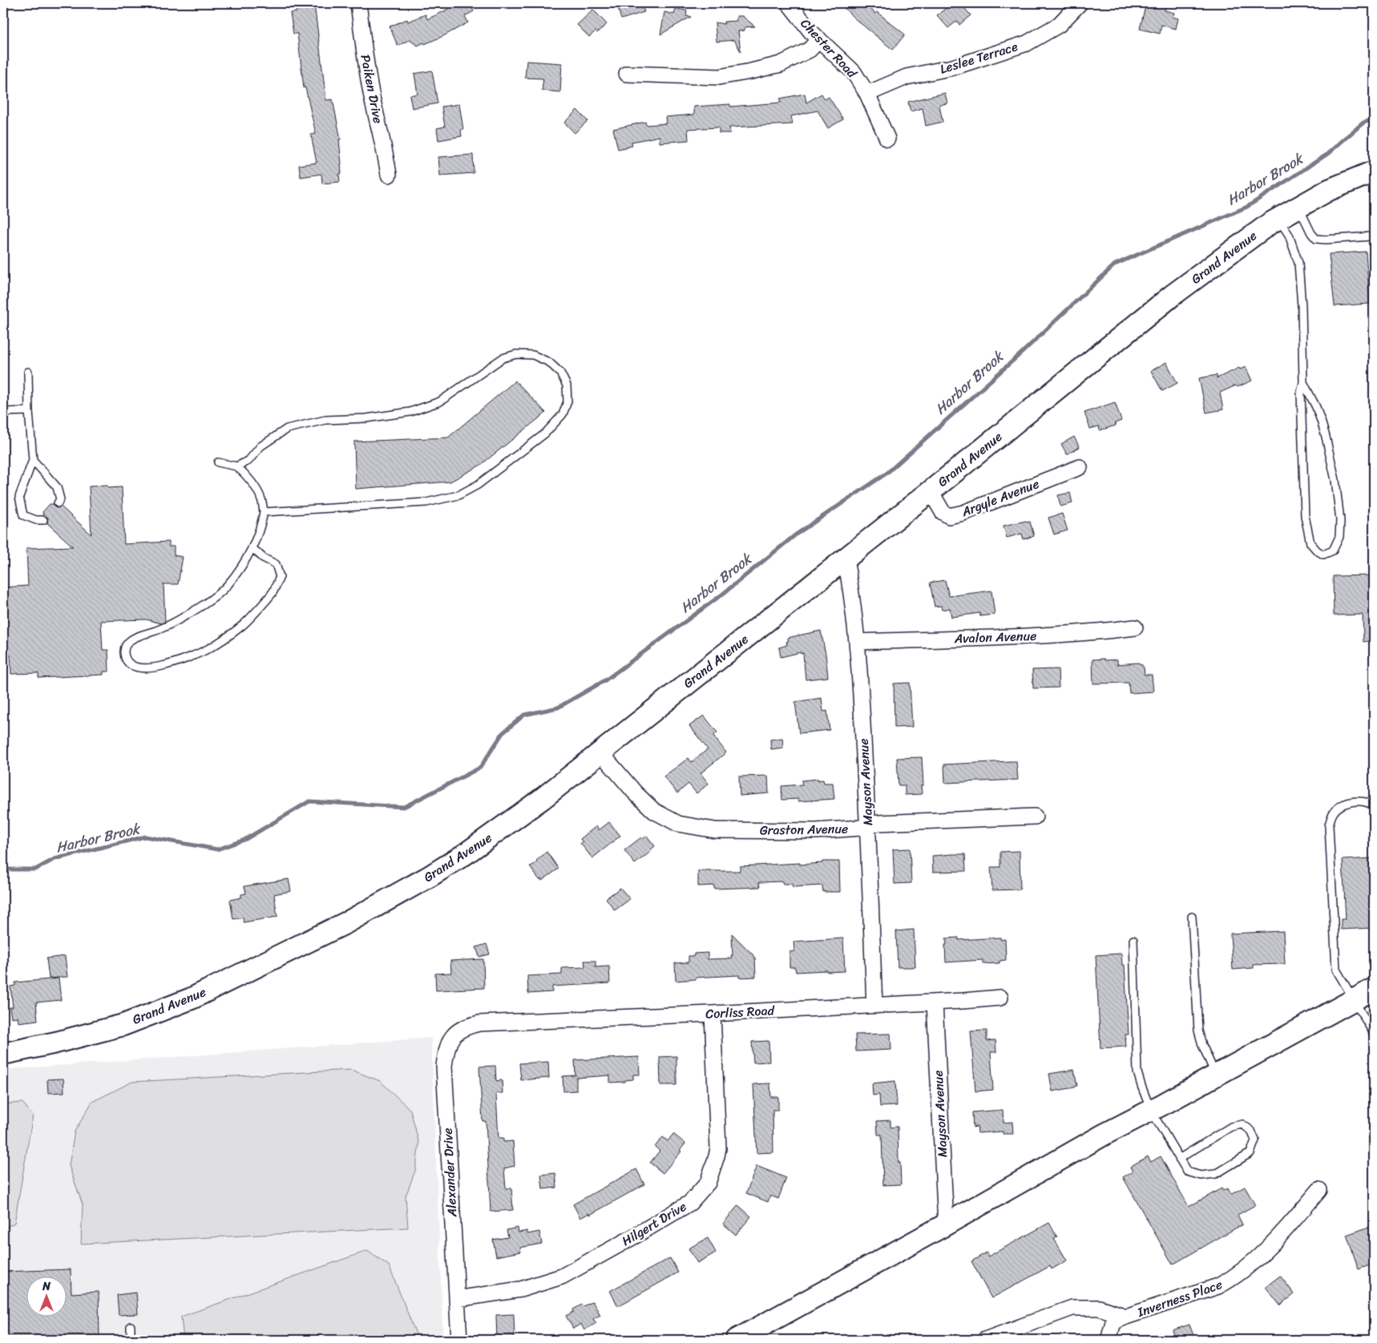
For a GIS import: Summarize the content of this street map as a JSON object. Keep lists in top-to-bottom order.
{
  "streets": {
    "street": [
      "Chester Road",
      "Leslee Terrace",
      "Paiken Drive",
      "Grand Avenue",
      "Argyle Avenue",
      "Avalon Avenue",
      "Mayson Avenue",
      "Graston Avenue",
      "Corliss Road",
      "Alexander Drive",
      "Hilgert Drive",
      "Inverness Place"
    ]
  },
  "crossings": [
    ["Chester Road", "Leslee Terrace"],
    ["Grand Avenue", "Argyle Avenue"],
    ["Grand Avenue", "Mayson Avenue"],
    ["Grand Avenue", "Graston Avenue"],
    ["Avalon Avenue", "Mayson Avenue"],
    ["Mayson Avenue", "Graston Avenue"],
    ["Mayson Avenue", "Corliss Road"],
    ["Corliss Road", "Alexander Drive"],
    ["Corliss Road", "Hilgert Drive"],
    ["Alexander Drive", "Hilgert Drive"]
  ],
  "water": ["Harbor Brook"],
  "north": "top"
}
